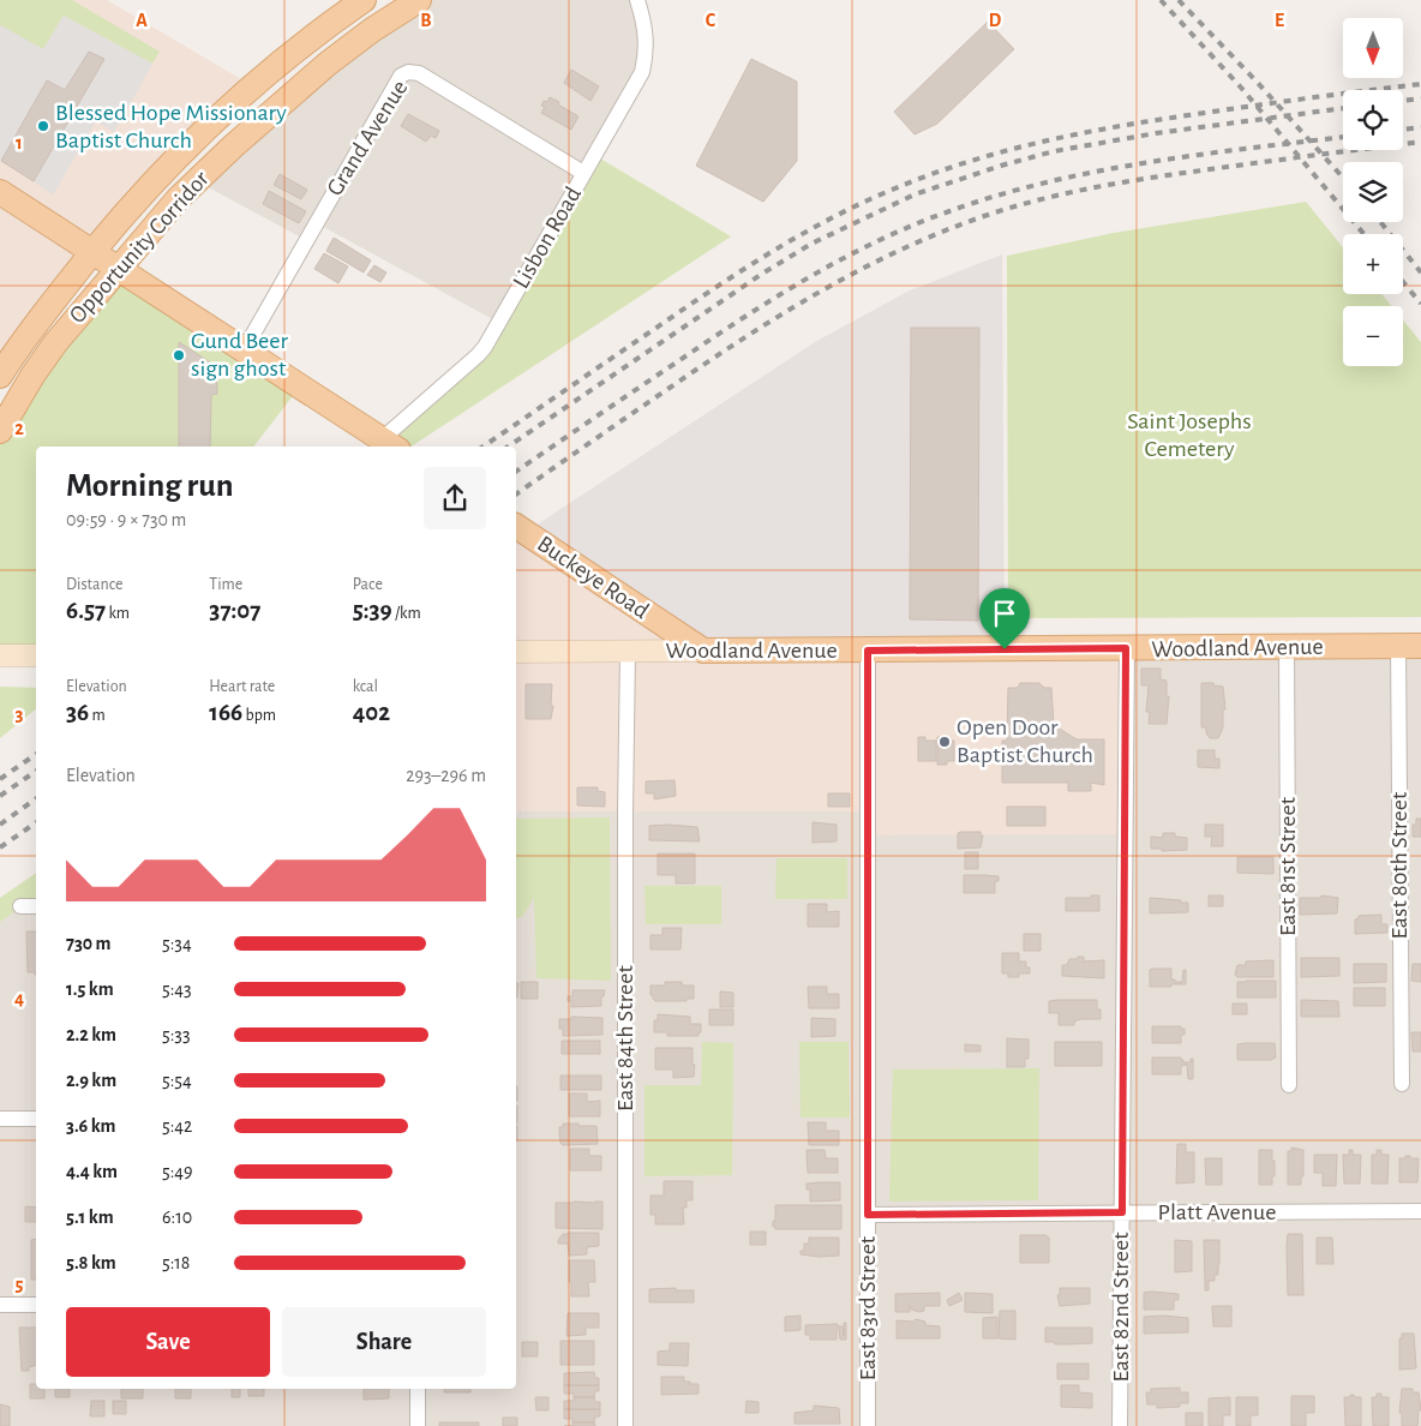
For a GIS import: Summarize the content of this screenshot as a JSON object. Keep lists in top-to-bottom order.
{
  "streets": {
    "main road": ["Opportunity Corridor", "Buckeye Road", "Woodland Avenue"],
    "street": [
      "Grand Avenue",
      "Lisbon Road",
      "East 80th Street",
      "East 81st Street",
      "East 84th Street",
      "Platt Avenue",
      "East 82nd Street",
      "East 83rd Street"
    ]
  },
  "crossings": [
    ["Grand Avenue", "Lisbon Road"],
    ["Buckeye Road", "Woodland Avenue"],
    ["Woodland Avenue", "East 80th Street"],
    ["Woodland Avenue", "East 81st Street"],
    ["Woodland Avenue", "East 84th Street"],
    ["Woodland Avenue", "East 82nd Street"],
    ["Woodland Avenue", "East 83rd Street"],
    ["Platt Avenue", "East 82nd Street"],
    ["Platt Avenue", "East 83rd Street"]
  ],
  "parks": ["Saint Josephs Cemetery"],
  "places": ["Blessed Hope Missionary Baptist Church", "Gund Beer sign ghost", "Open Door Baptist Church"],
  "north": "bottom",
  "page": {
    "map_buttons": ["+", "−"],
    "heading": ["Morning run", "09:59 · 9 × 730 m"],
    "stats": [
      ["Distance", "6.57 km"],
      ["Time", "37:07"],
      ["Pace", "5:39 /km"],
      ["Elevation", "36 m"],
      ["Heart rate", "166 bpm"],
      ["kcal", "402"]
    ],
    "chart": ["Elevation", "293–296 m"],
    "list": [
      {
        "name": "730 m",
        "note": "5:34"
      },
      {
        "name": "1.5 km",
        "note": "5:43"
      },
      {
        "name": "2.2 km",
        "note": "5:33"
      },
      {
        "name": "2.9 km",
        "note": "5:54"
      },
      {
        "name": "3.6 km",
        "note": "5:42"
      },
      {
        "name": "4.4 km",
        "note": "5:49"
      },
      {
        "name": "5.1 km",
        "note": "6:10"
      },
      {
        "name": "5.8 km",
        "note": "5:18"
      }
    ],
    "buttons": ["Save", "Share"]
  },
  "grid": {
    "columns": [
      "A",
      "B",
      "C",
      "D",
      "E"
    ],
    "rows": [
      "1",
      "2",
      "3",
      "4",
      "5"
    ]
  }
}
